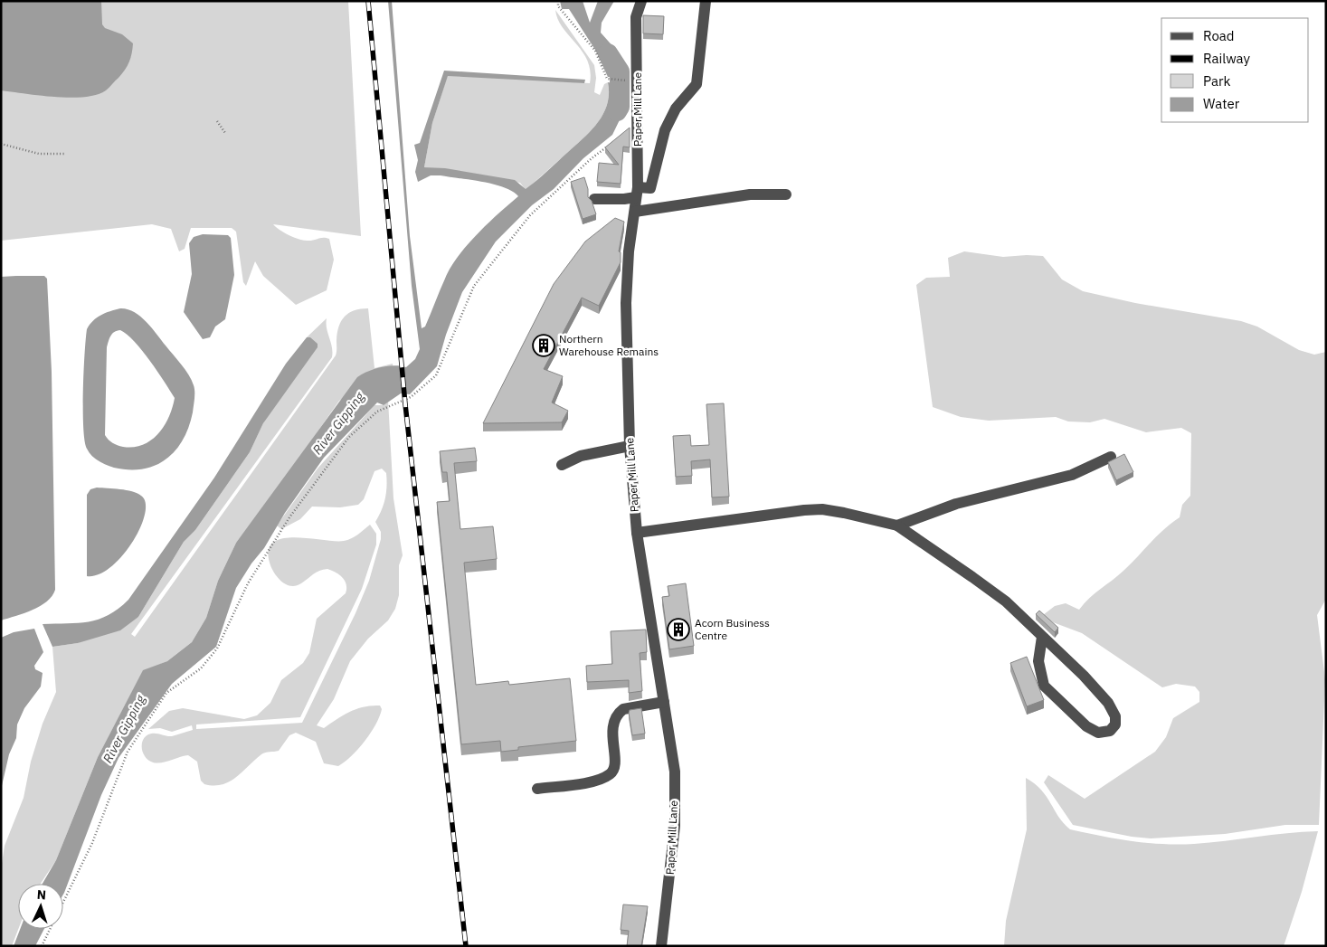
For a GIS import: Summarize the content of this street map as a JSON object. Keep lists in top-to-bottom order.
{
  "streets": {
    "street": ["Paper Mill Lane"]
  },
  "water": ["River Gipping"],
  "places": {
    "building": ["Northern Warehouse Remains", "Acorn Business Centre"]
  },
  "legend": [
    "Road",
    "Railway",
    "Park",
    "Water"
  ],
  "north": "top"
}
